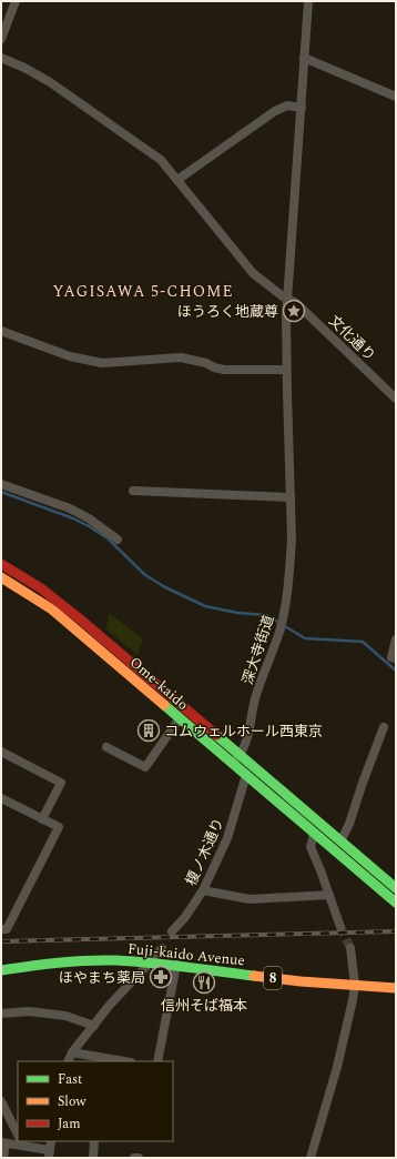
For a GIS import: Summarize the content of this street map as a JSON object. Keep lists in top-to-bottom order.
{
  "streets": {
    "main road": ["Ome-kaido", "Fuji-kaido Avenue", "8"],
    "street": ["文化通り", "深大寺街道", "榎ノ木通り"]
  },
  "crossings": [
    ["深大寺街道", "Ome-kaido"],
    ["Ome-kaido", "榎ノ木通り"]
  ],
  "districts": ["YAGISAWA 5-CHOME"],
  "places": {
    "place": ["ほうろく地蔵尊"],
    "building": ["コムウェルホール西東京"],
    "pharmacy": ["ほやまち薬局"],
    "restaurant": ["信州そば福本"]
  },
  "legend": ["Fast", "Slow", "Jam"]
}
